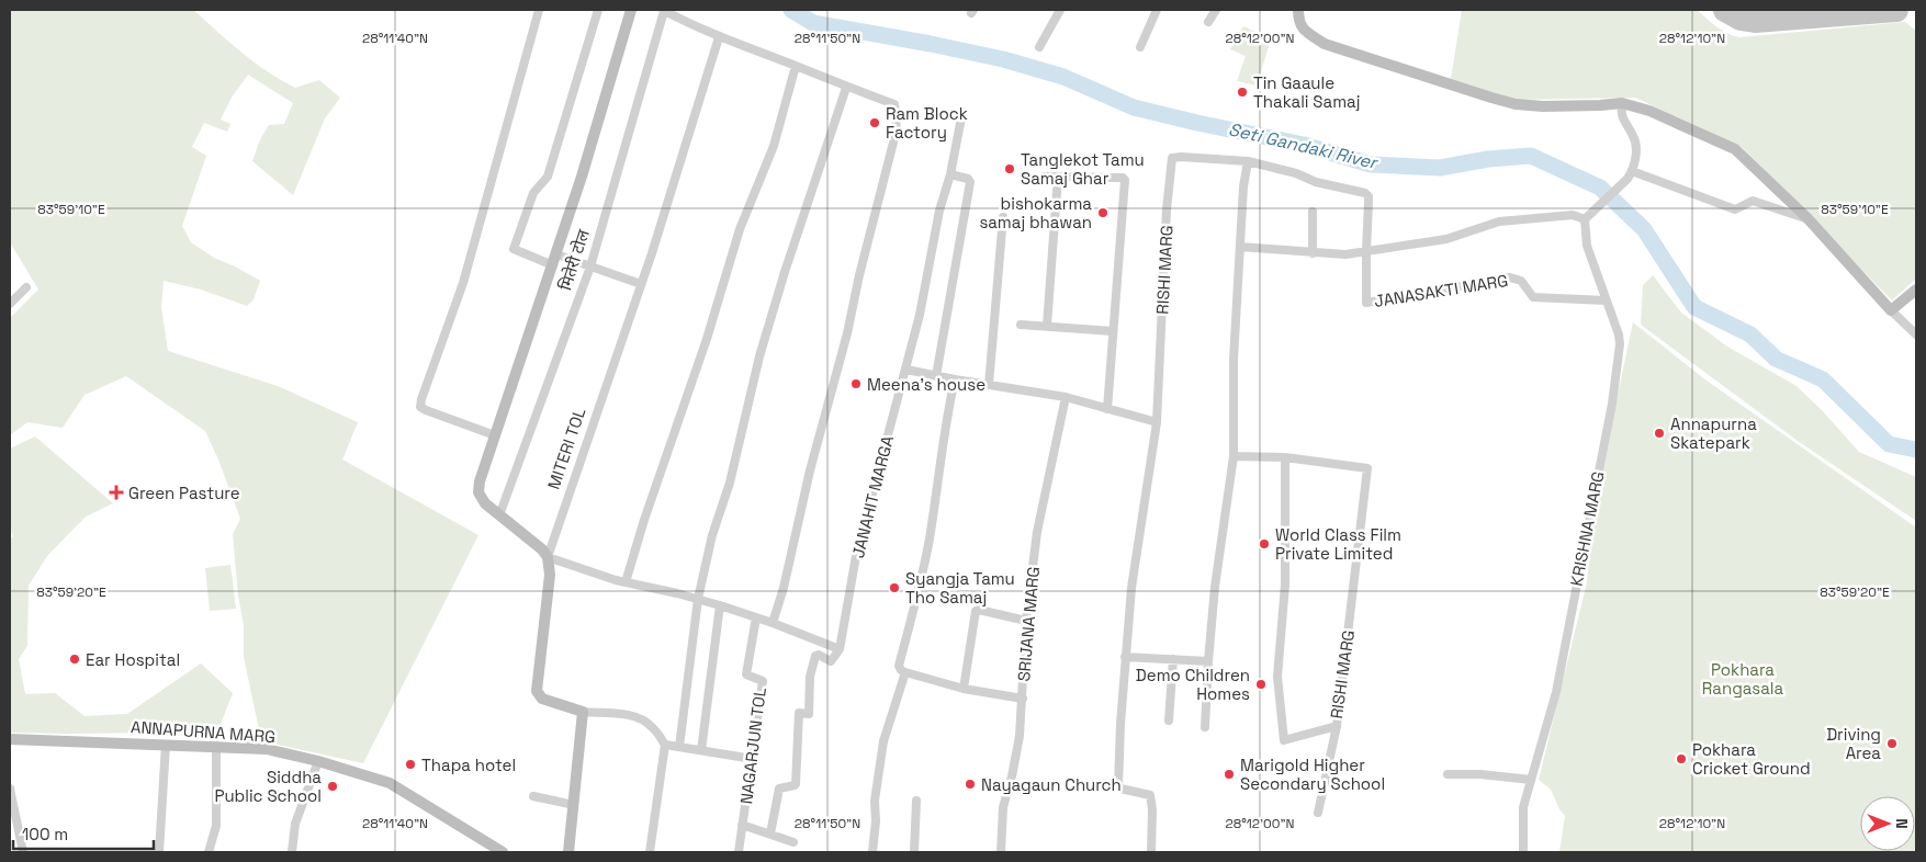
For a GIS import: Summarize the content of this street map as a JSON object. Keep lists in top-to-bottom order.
{
  "streets": {
    "main road": ["मितेरी टोल", "MITERI TOL", "ANNAPURNA MARG"],
    "street": [
      "RISHI MARG",
      "JANASAKTI MARG",
      "JANAHIT MARGA",
      "KRISHNA MARG",
      "SRIJANA MARG",
      "NAGARJUN TOL"
    ]
  },
  "crossings": [
    ["JANASAKTI MARG", "KRISHNA MARG"]
  ],
  "water": ["Seti Gandaki River"],
  "parks": ["Pokhara Rangasala"],
  "places": {
    "other": [
      "Tin Gaaule Thakali Samaj",
      "Ram Block Factory",
      "Tanglekot Tamu Samaj Ghar",
      "bishokarma samaj bhawan",
      "Meena's house",
      "Annapurna Skatepark",
      "World Class Film Private Limited",
      "Syangja Tamu Tho Samaj",
      "Ear Hospital",
      "Demo Children Homes",
      "Driving Area",
      "Pokhara Cricket Ground",
      "Thapa hotel",
      "Marigold Higher Secondary School",
      "Nayagaun Church",
      "Siddha Public School"
    ],
    "health": ["Green Pasture"]
  },
  "scale_bar": "100 m",
  "north": "right",
  "coordinates": [
    "28°11'40\"N",
    "28°11'50\"N",
    "28°12'00\"N",
    "28°12'10\"N",
    "83°59'10\"E",
    "83°59'20\"E"
  ]
}
